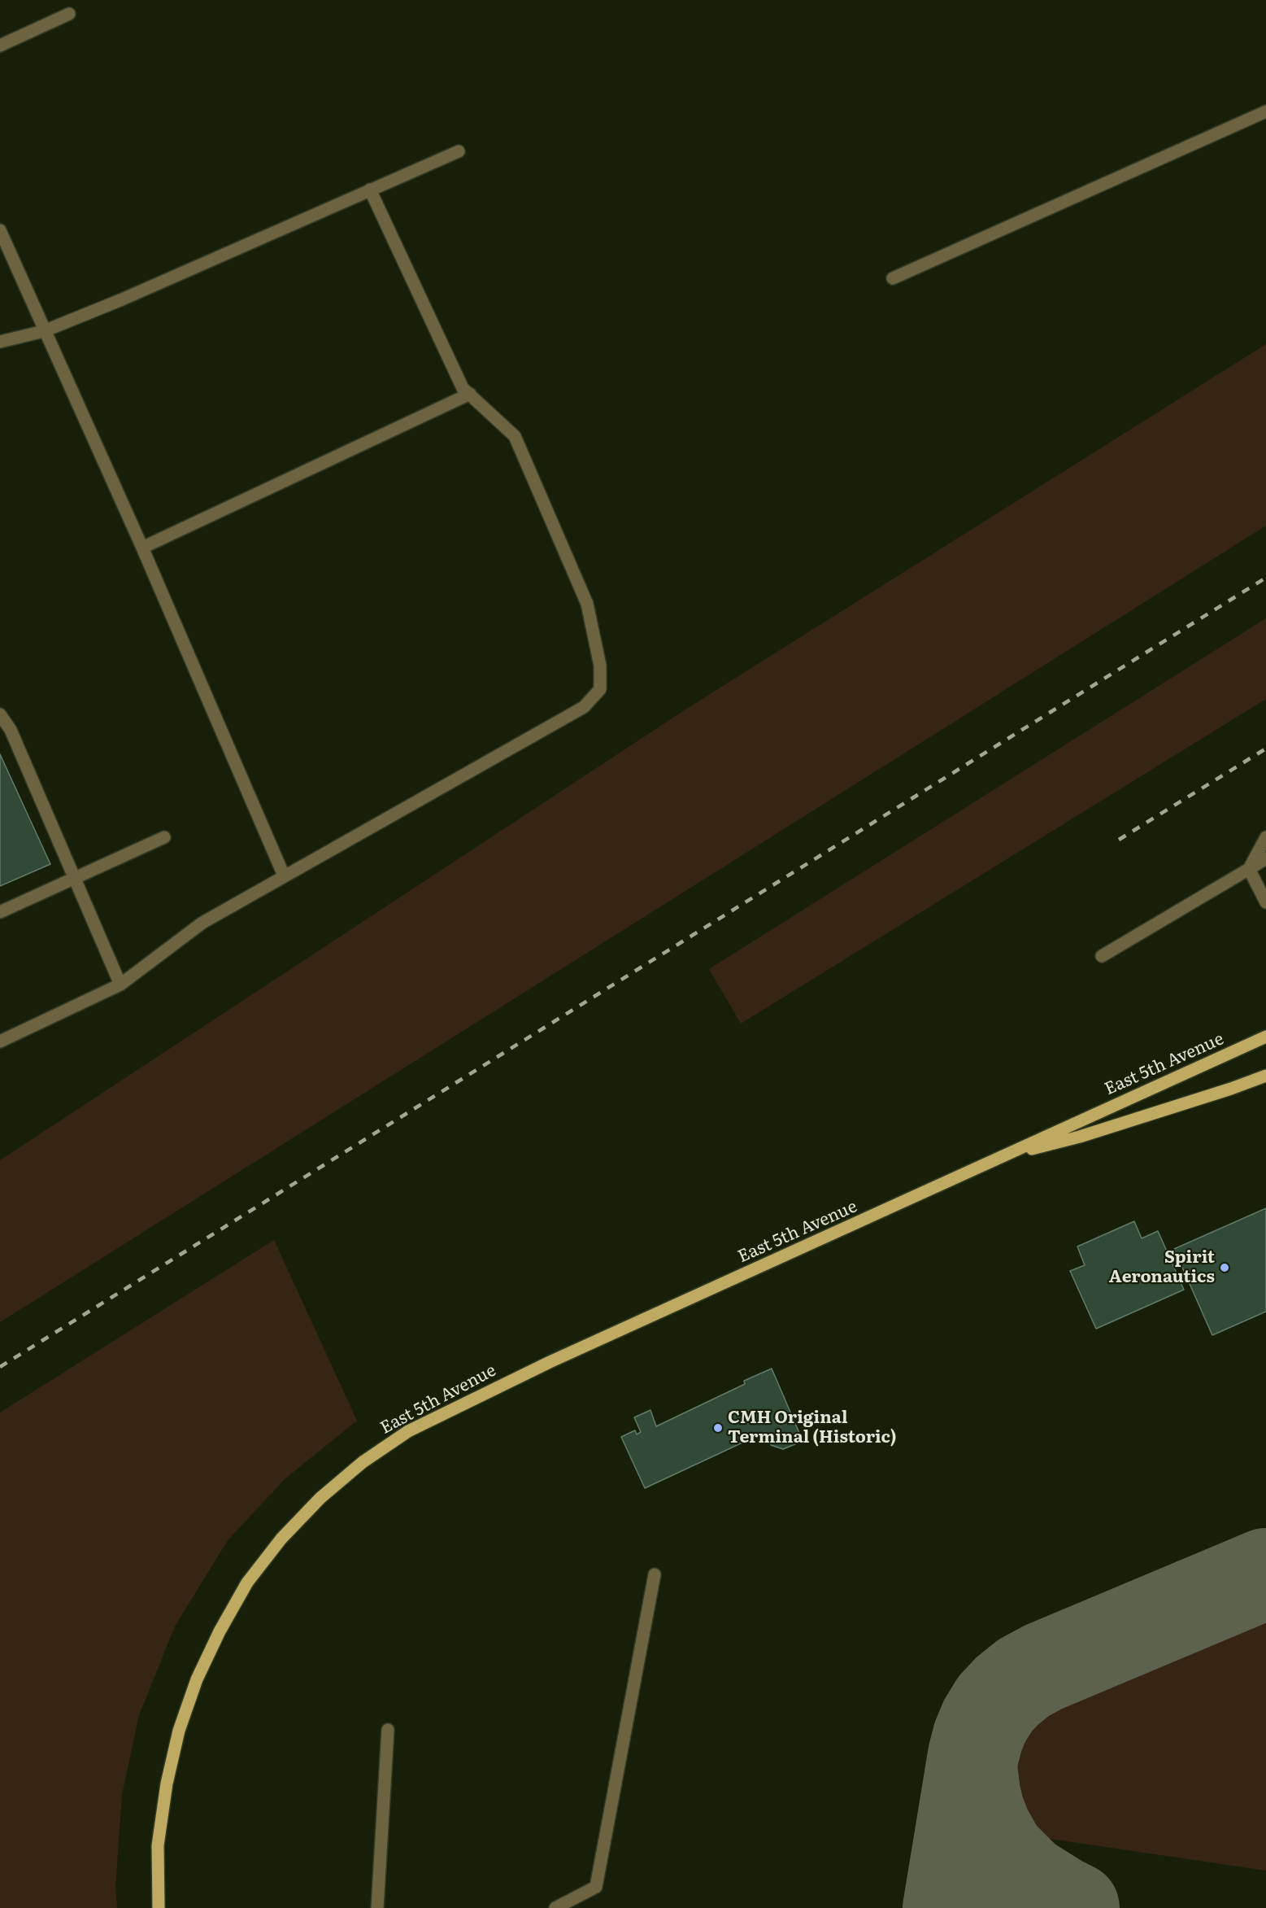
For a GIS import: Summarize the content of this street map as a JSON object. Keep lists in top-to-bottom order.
{
  "streets": {
    "main road": ["East 5th Avenue"]
  },
  "places": ["Spirit Aeronautics", "CMH Original Terminal (Historic)"]
}
